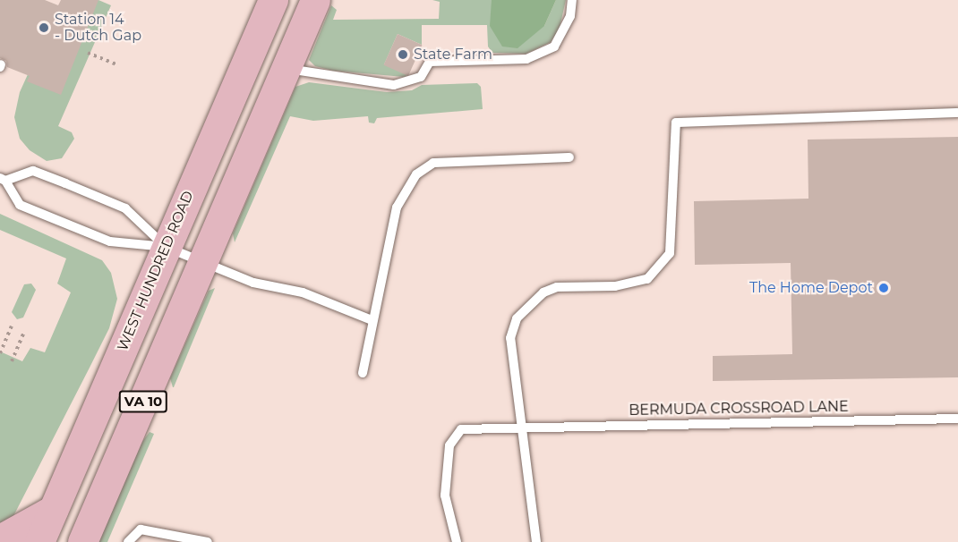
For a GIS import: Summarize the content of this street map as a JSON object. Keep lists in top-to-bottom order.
{
  "streets": {
    "main road": ["WEST HUNDRED ROAD", "VA 10"],
    "lane": ["BERMUDA CROSSROAD LANE"]
  },
  "places": ["Station 14 - Dutch Gap", "State Farm", "The Home Depot"]
}
